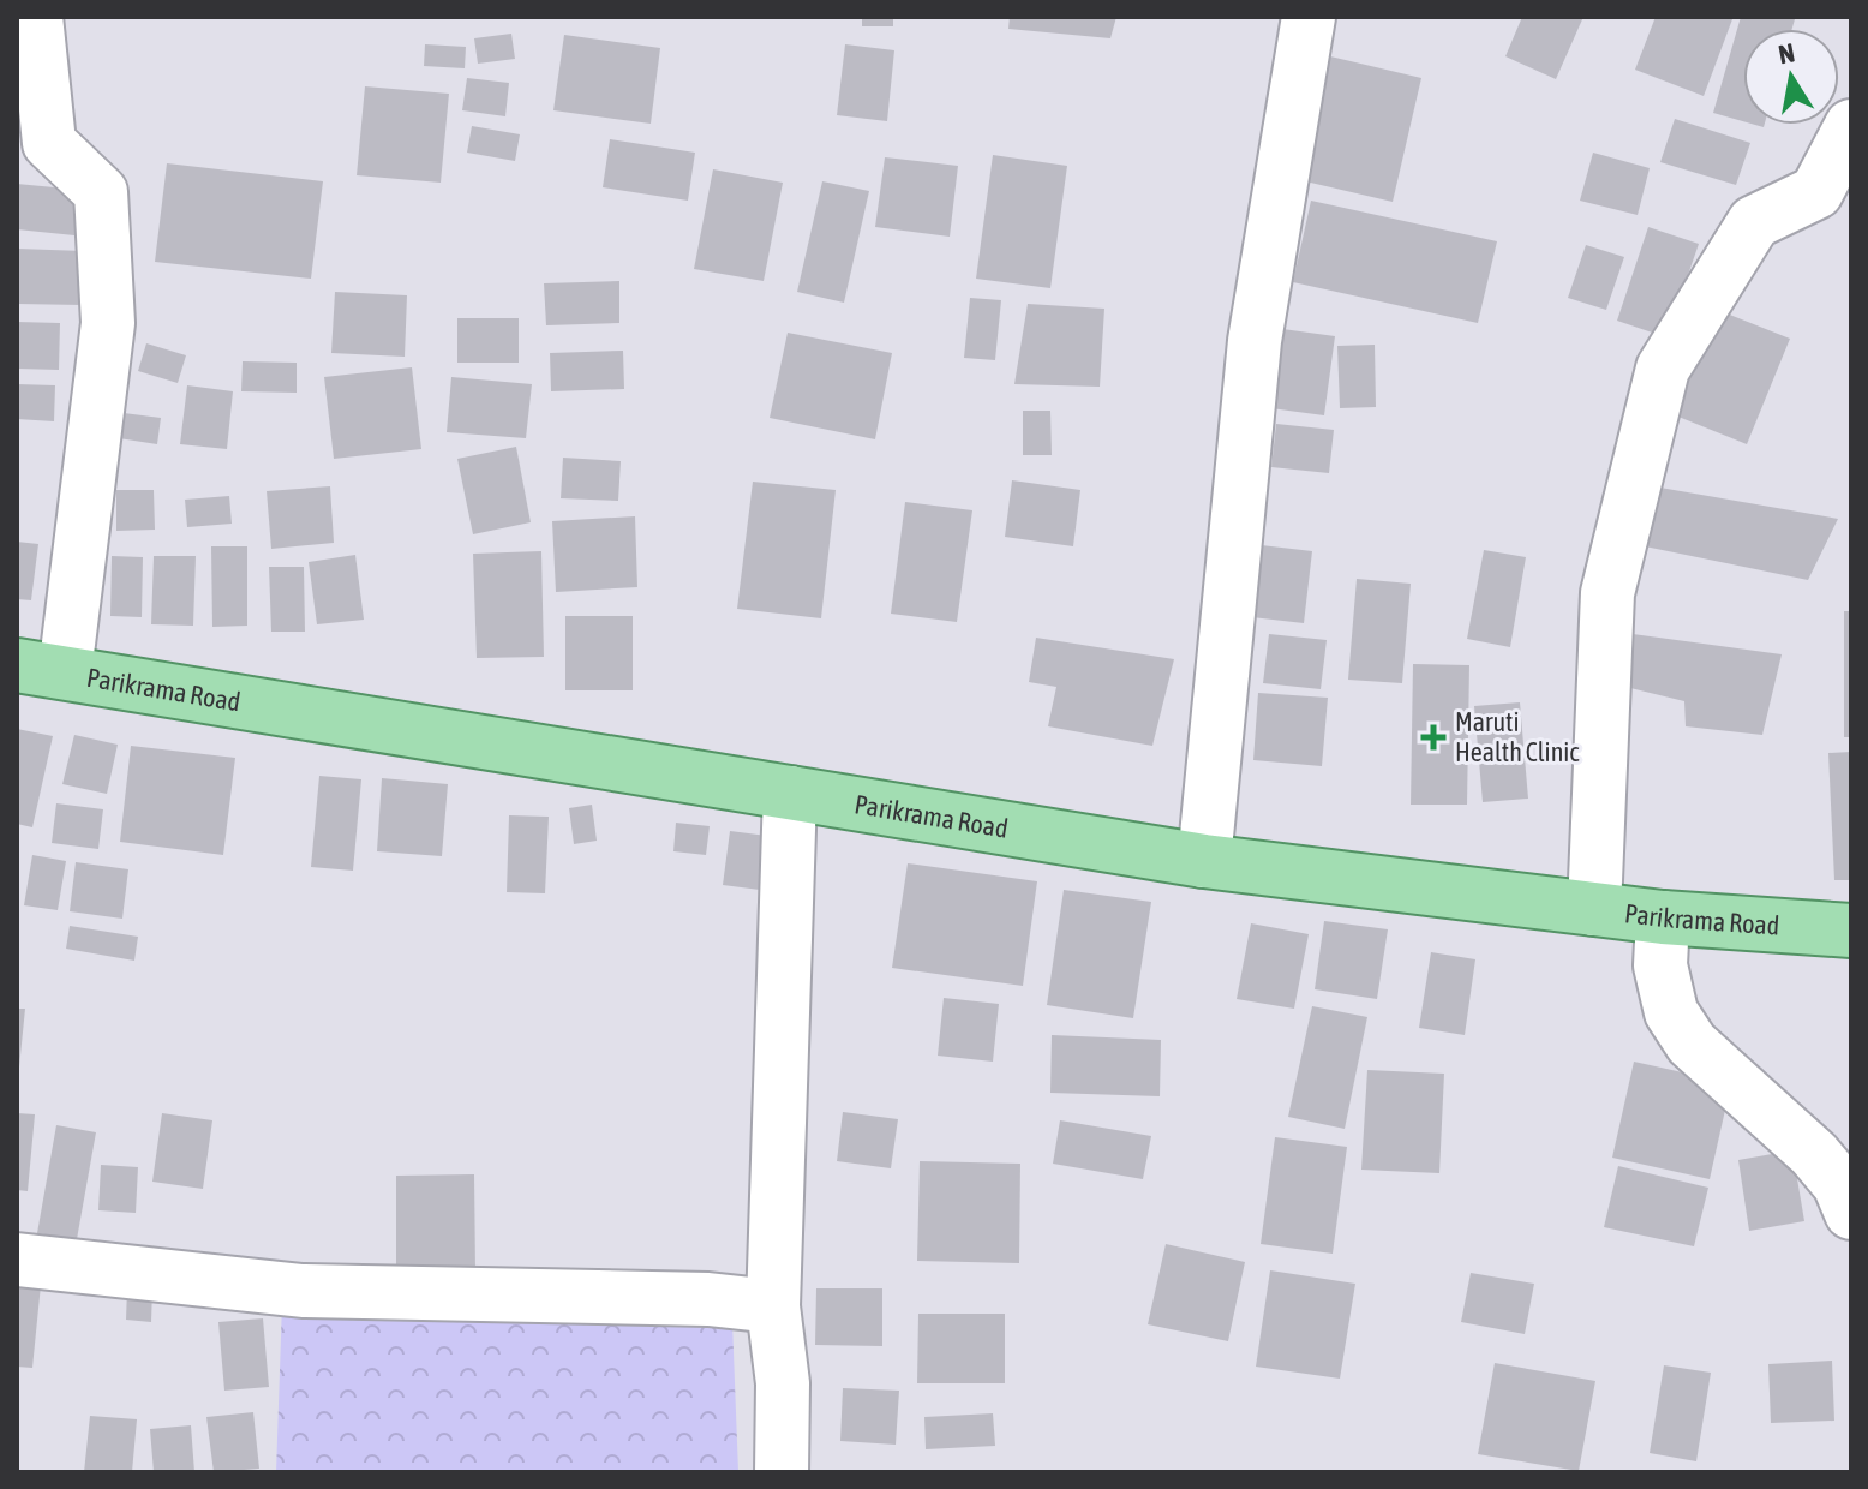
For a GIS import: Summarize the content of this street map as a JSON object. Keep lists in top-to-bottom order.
{
  "streets": {
    "main road": ["Parikrama Road"]
  },
  "places": {
    "health": ["Maruti Health Clinic"]
  },
  "north": "top"
}
